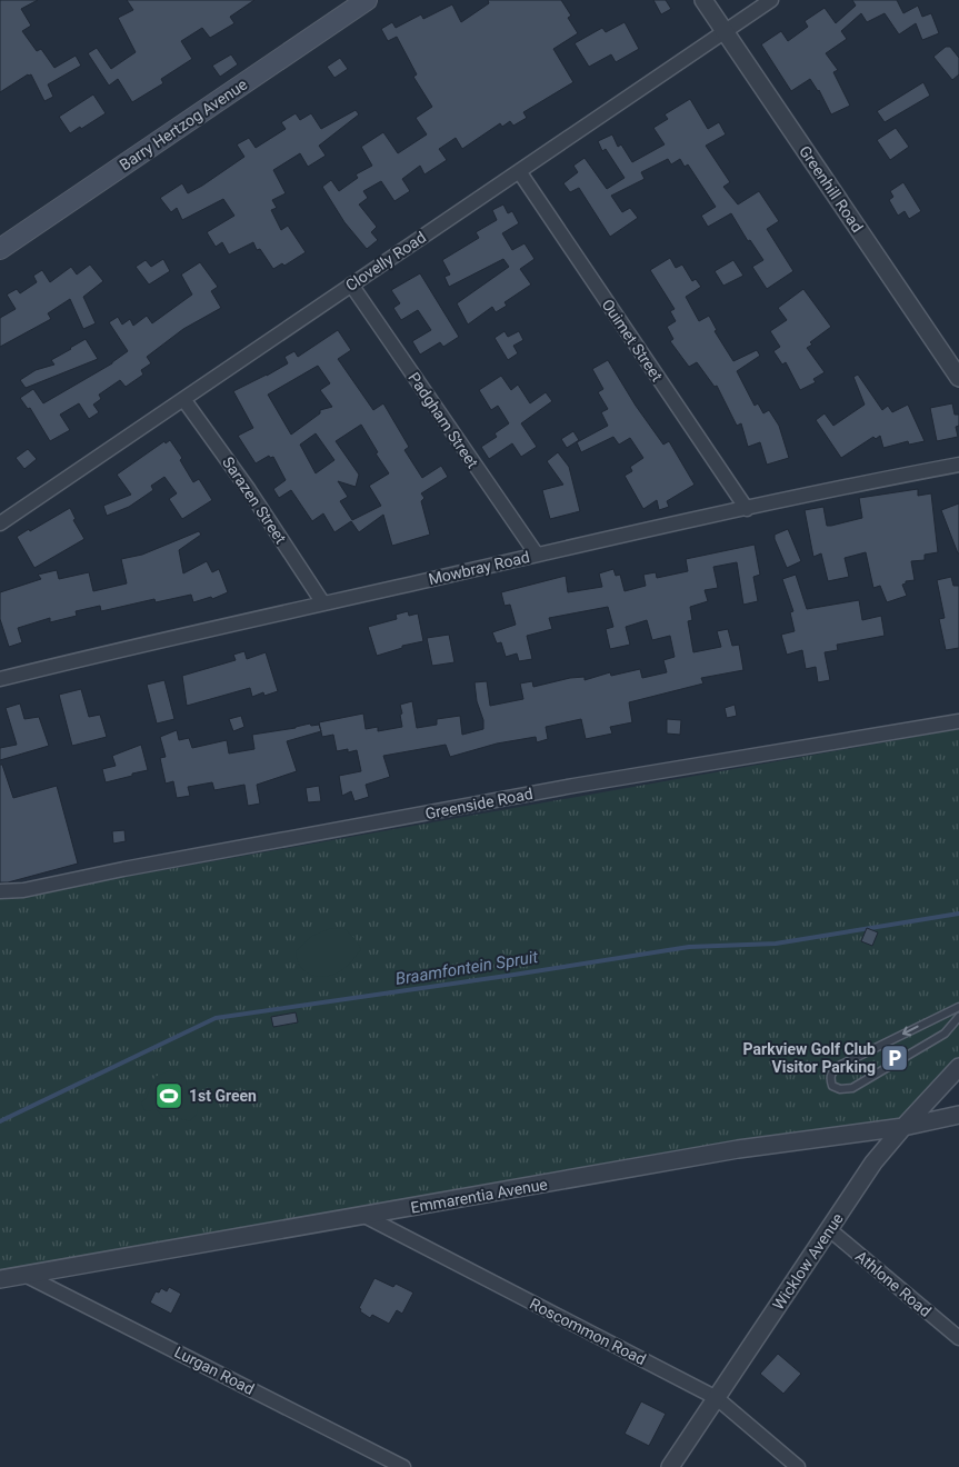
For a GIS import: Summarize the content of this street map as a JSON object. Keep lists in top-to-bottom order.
{
  "streets": {
    "main road": ["Barry Hertzog Avenue"],
    "street": [
      "Greenhill Road",
      "Clovelly Road",
      "Ouimet Street",
      "Padgham Street",
      "Sarazen Street",
      "Mowbray Road",
      "Greenside Road",
      "Emmarentia Avenue",
      "Wicklow Avenue",
      "Athlone Road",
      "Roscommon Road",
      "Lurgan Road"
    ]
  },
  "crossings": [
    ["Greenhill Road", "Clovelly Road"],
    ["Clovelly Road", "Ouimet Street"],
    ["Clovelly Road", "Padgham Street"],
    ["Clovelly Road", "Sarazen Street"],
    ["Ouimet Street", "Mowbray Road"],
    ["Padgham Street", "Mowbray Road"],
    ["Sarazen Street", "Mowbray Road"],
    ["Emmarentia Avenue", "Wicklow Avenue"],
    ["Emmarentia Avenue", "Roscommon Road"],
    ["Emmarentia Avenue", "Lurgan Road"],
    ["Wicklow Avenue", "Athlone Road"],
    ["Wicklow Avenue", "Roscommon Road"]
  ],
  "water": ["Braamfontein Spruit"],
  "places": {
    "parking": ["Parkview Golf Club Visitor Parking"],
    "sports": ["1st Green"]
  }
}
